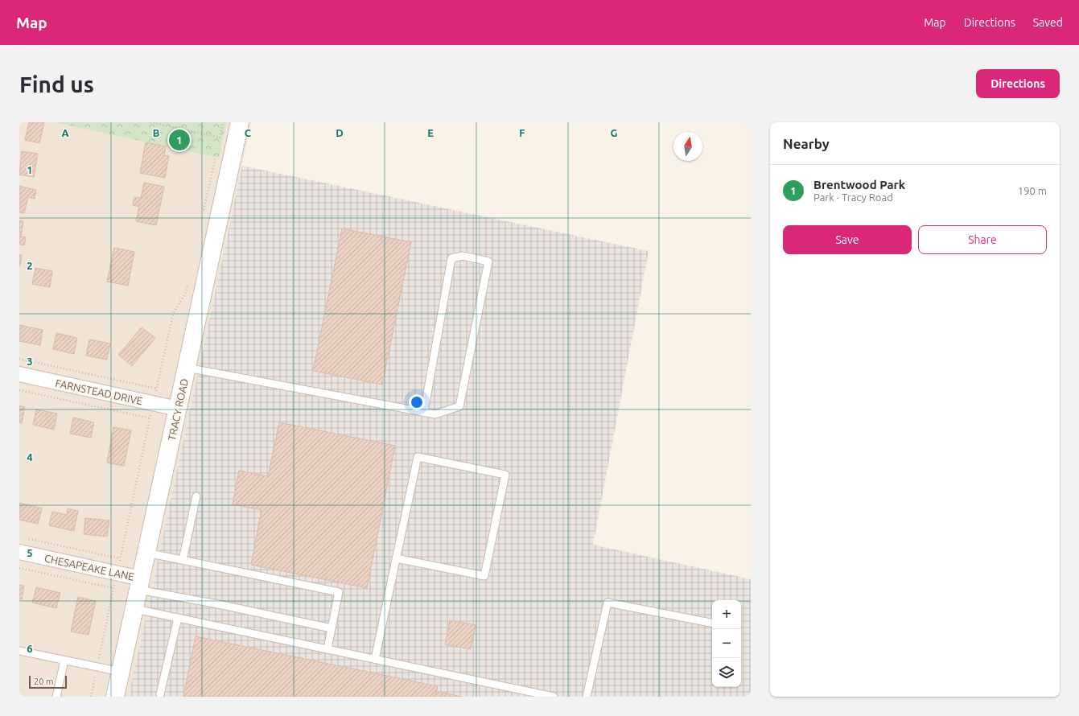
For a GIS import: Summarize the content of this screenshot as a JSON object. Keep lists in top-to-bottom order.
{
  "streets": {
    "street": ["FARNSTEAD DRIVE", "TRACY ROAD", "CHESAPEAKE LANE"]
  },
  "crossings": [
    ["FARNSTEAD DRIVE", "TRACY ROAD"],
    ["TRACY ROAD", "CHESAPEAKE LANE"]
  ],
  "scale_bar": "20 m",
  "north": "top",
  "page": {
    "header": "Map",
    "nav": ["Map", "Directions", "Saved"],
    "buttons": [
      "Directions",
      ["Save", "Share"]
    ],
    "title": "Find us",
    "heading": "Nearby",
    "pins": "1",
    "list": [
      {
        "mark": "1",
        "name": "Brentwood Park",
        "note": "Park · Tracy Road",
        "value": "190 m"
      }
    ],
    "map_buttons": ["+", "−"],
    "scale": "20 m"
  },
  "grid": {
    "columns": [
      "A",
      "B",
      "C",
      "D",
      "E",
      "F",
      "G"
    ],
    "rows": [
      "1",
      "2",
      "3",
      "4",
      "5",
      "6"
    ]
  }
}
